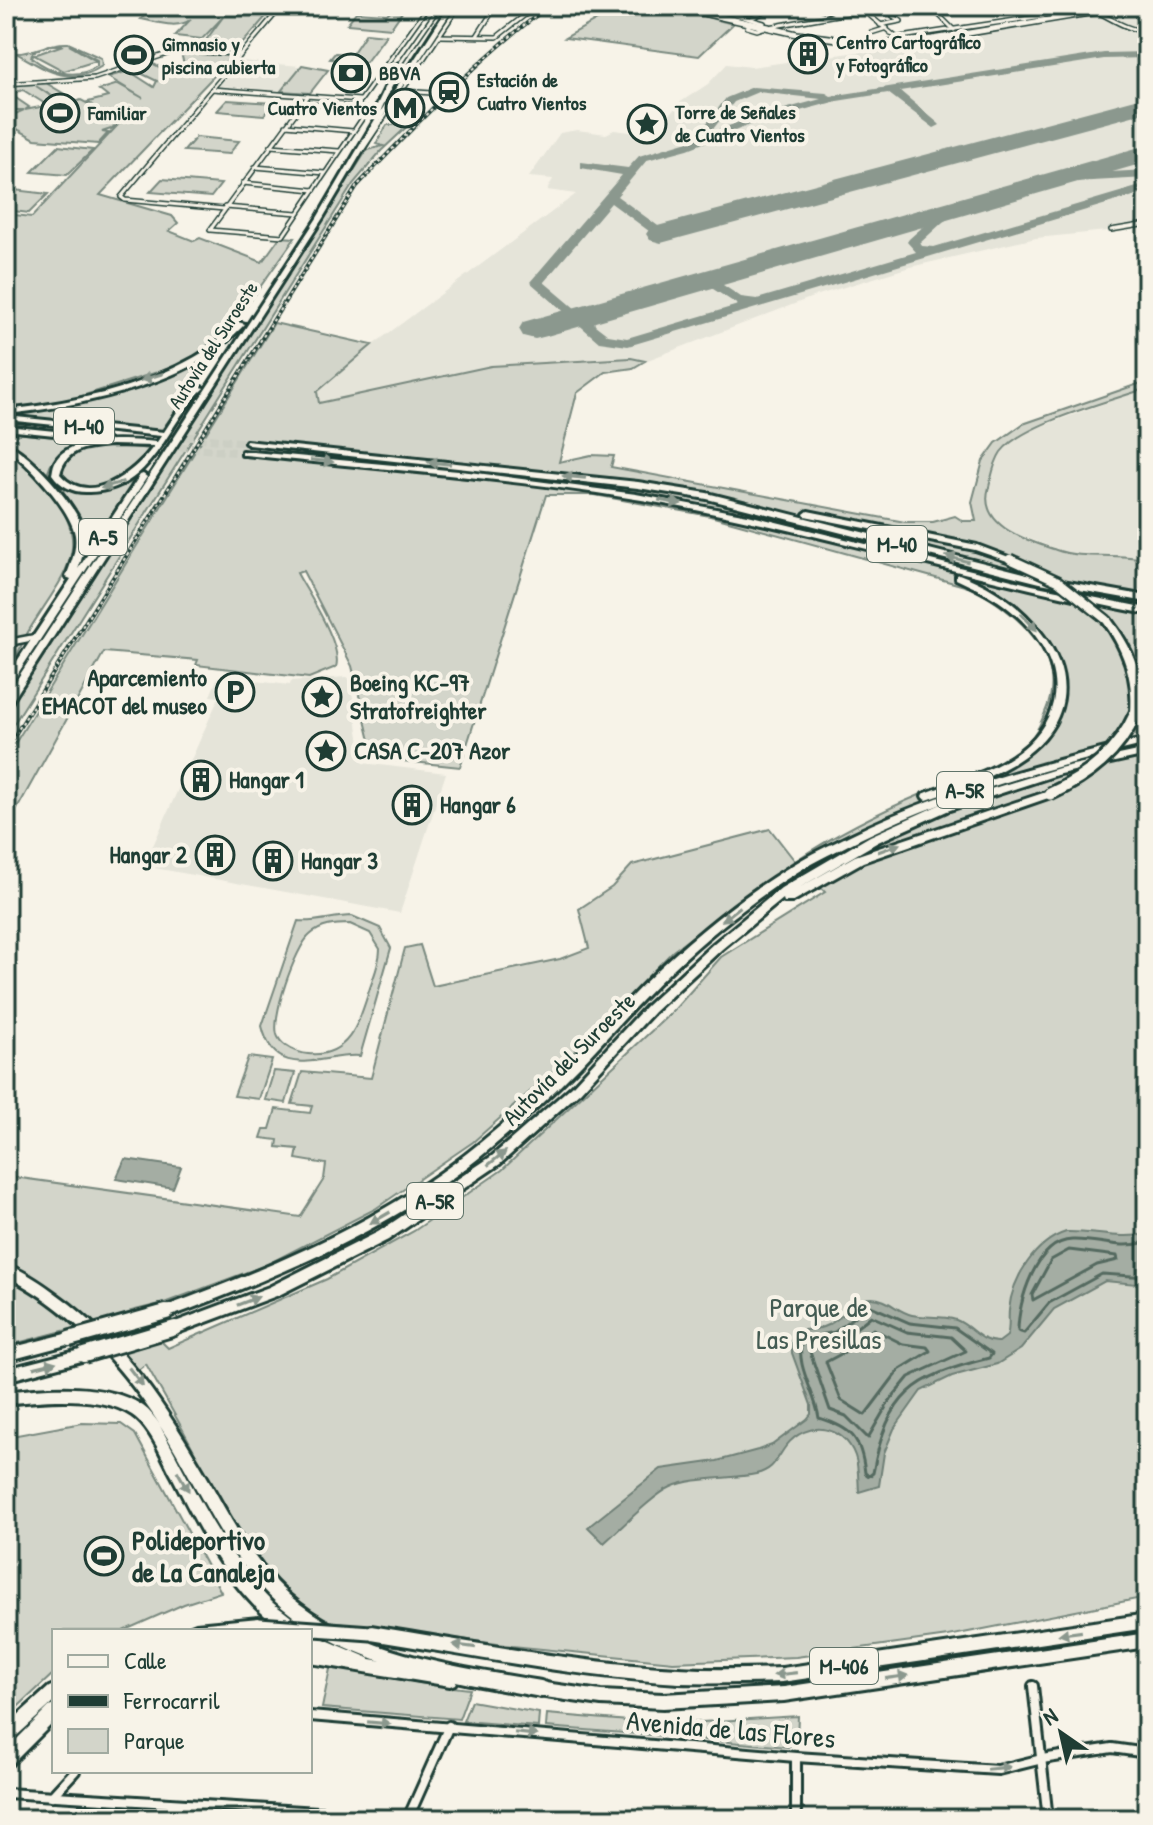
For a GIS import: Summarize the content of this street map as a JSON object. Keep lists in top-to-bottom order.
{
  "streets": {
    "highway": [
      "Autovía del Suroeste",
      "M-40",
      "A-5",
      "A-5R",
      "M-406"
    ],
    "street": ["Avenida de las Flores"]
  },
  "crossings": [
    ["Autovía del Suroeste", "M-40"]
  ],
  "one_way": ["Avenida de las Flores"],
  "parks": ["Parque de Las Presillas"],
  "places": {
    "building": [
      "Centro Cartográfico y Fotográfico",
      "Hangar 1",
      "Hangar 6",
      "Hangar 2",
      "Hangar 3"
    ],
    "sports": ["Gimnasio y piscina cubierta", "Familiar", "Polideportivo de La Canaleja"],
    "bank": ["BBVA"],
    "station": ["Estación de Cuatro Vientos"],
    "metro station": ["Cuatro Vientos"],
    "place": ["Torre de Señales de Cuatro Vientos", "Boeing KC-97 Stratofreighter", "CASA C-207 Azor"],
    "parking": ["Aparcemiento EMACOT del museo"]
  },
  "legend": ["Calle", "Ferrocarril", "Parque"],
  "north": "top left"
}
